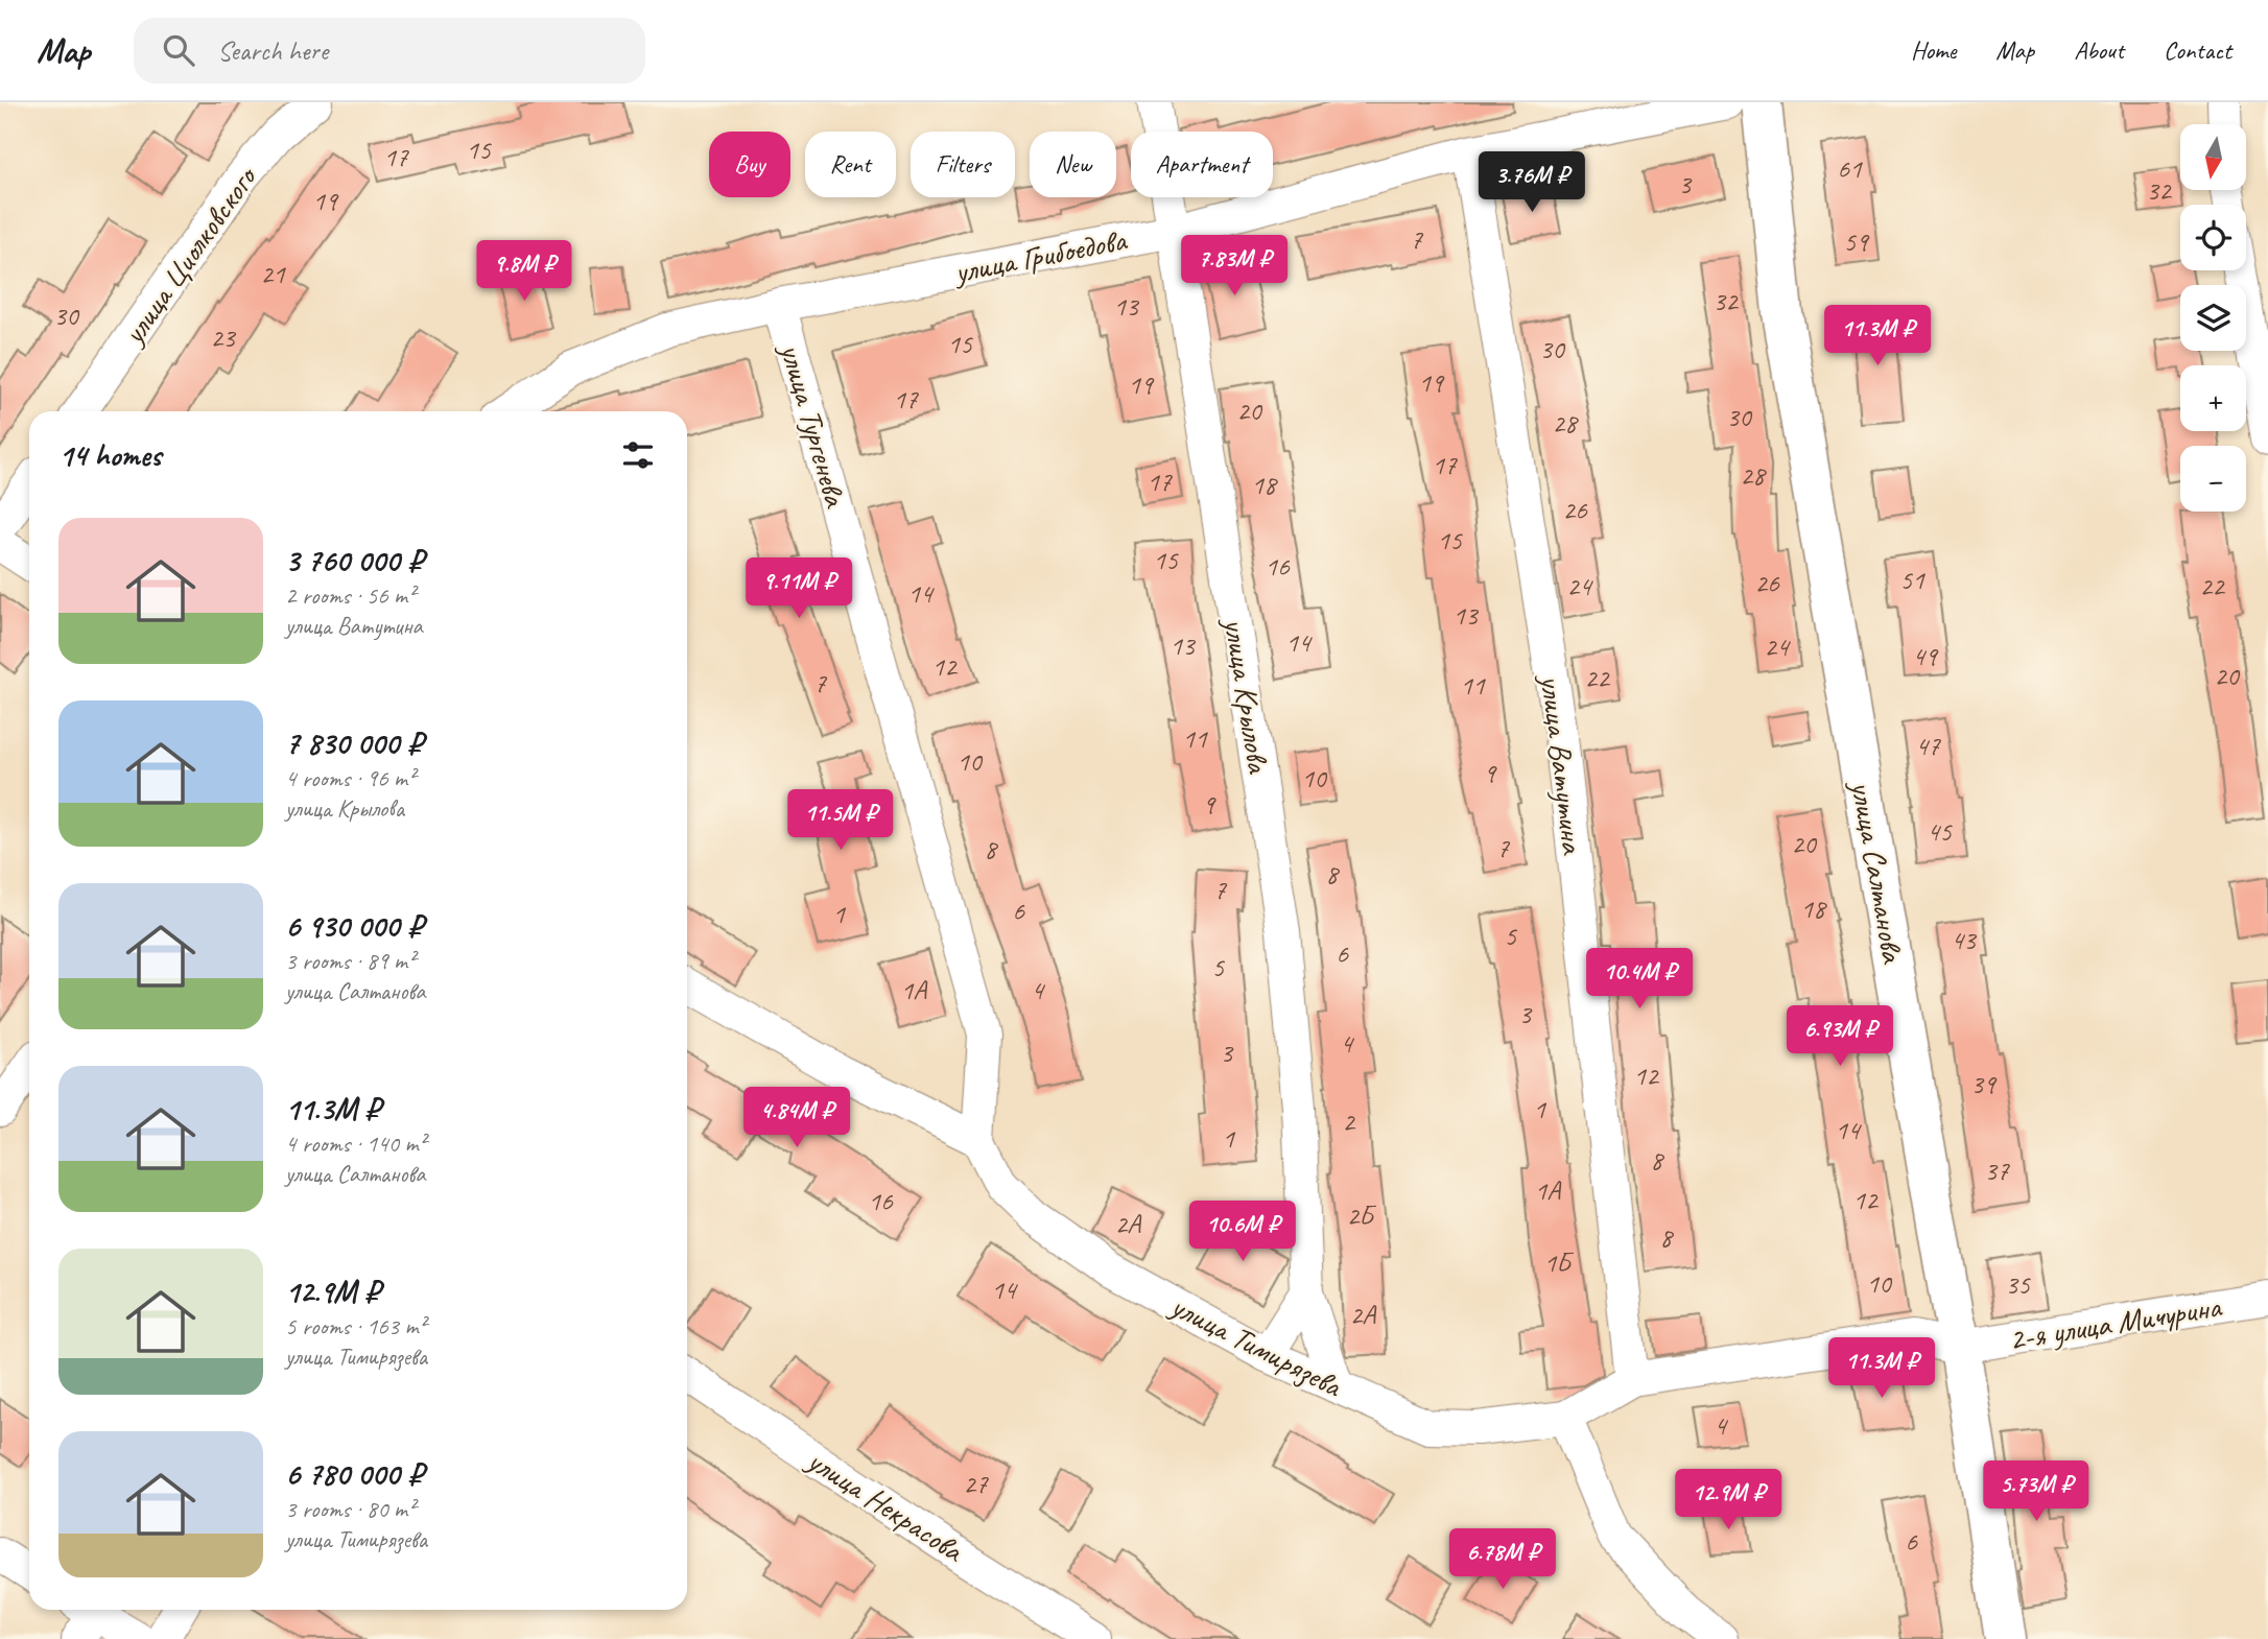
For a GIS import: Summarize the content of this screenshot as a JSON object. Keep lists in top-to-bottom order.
{
  "streets": {
    "main road": ["улица Салтанова"],
    "street": [
      "улица Циолковского",
      "улица Грибоедова",
      "улица Тургенева",
      "улица Крылова",
      "улица Ватутина",
      "2-я улица Мичурина",
      "улица Тимирязева",
      "улица Некрасова"
    ]
  },
  "crossings": [
    ["улица Грибоедова", "улица Тургенева"],
    ["улица Грибоедова", "улица Крылова"],
    ["улица Грибоедова", "улица Ватутина"],
    ["улица Тургенева", "улица Тимирязева"],
    ["улица Крылова", "улица Тимирязева"],
    ["улица Ватутина", "2-я улица Мичурина"],
    ["улица Салтанова", "2-я улица Мичурина"]
  ],
  "house_numbers": [
    "15",
    "17",
    "61",
    "3",
    "32",
    "19",
    "7",
    "59",
    "21",
    "32",
    "13",
    "30",
    "23",
    "15",
    "30",
    "19",
    "19",
    "17",
    "20",
    "30",
    "28",
    "17",
    "28",
    "17",
    "18",
    "26",
    "15",
    "15",
    "16",
    "51",
    "26",
    "24",
    "22",
    "14",
    "13",
    "14",
    "13",
    "24",
    "49",
    "12",
    "20",
    "22",
    "7",
    "11",
    "11",
    "47",
    "10",
    "9",
    "10",
    "9",
    "45",
    "20",
    "7",
    "8",
    "8",
    "7",
    "18",
    "6",
    "1",
    "5",
    "43",
    "6",
    "5",
    "1А",
    "4",
    "3",
    "4",
    "3",
    "12",
    "39",
    "1",
    "2",
    "14",
    "1",
    "8",
    "37",
    "1А",
    "12",
    "16",
    "2Б",
    "2А",
    "8",
    "1Б",
    "10",
    "35",
    "14",
    "2А",
    "4",
    "27",
    "6"
  ],
  "north": "bottom",
  "page": {
    "header": "Map",
    "search": "Search here",
    "nav": [
      "Home",
      "Map",
      "About",
      "Contact"
    ],
    "map_buttons": ["+", "−"],
    "chip": [
      "Buy",
      "Rent",
      "Filters",
      "New",
      "Apartment"
    ],
    "price": [
      "3.76M ₽",
      "7.83M ₽",
      "9.8M ₽",
      "11.3M ₽",
      "9.11M ₽",
      "11.5M ₽",
      "10.4M ₽",
      "6.93M ₽",
      "4.84M ₽",
      "10.6M ₽",
      "11.3M ₽",
      "5.73M ₽",
      "12.9M ₽",
      "6.78M ₽"
    ],
    "heading": "14 homes",
    "list": [
      {
        "name": "3 760 000 ₽",
        "note": "2 rooms · 56 m² · улица Ватутина"
      },
      {
        "name": "7 830 000 ₽",
        "note": "4 rooms · 96 m² · улица Крылова"
      },
      {
        "name": "6 930 000 ₽",
        "note": "3 rooms · 89 m² · улица Салтанова"
      },
      {
        "name": "11.3M ₽",
        "note": "4 rooms · 140 m² · улица Салтанова"
      },
      {
        "name": "12.9M ₽",
        "note": "5 rooms · 163 m² · улица Тимирязева"
      },
      {
        "name": "6 780 000 ₽",
        "note": "3 rooms · 80 m² · улица Тимирязева"
      }
    ]
  }
}
